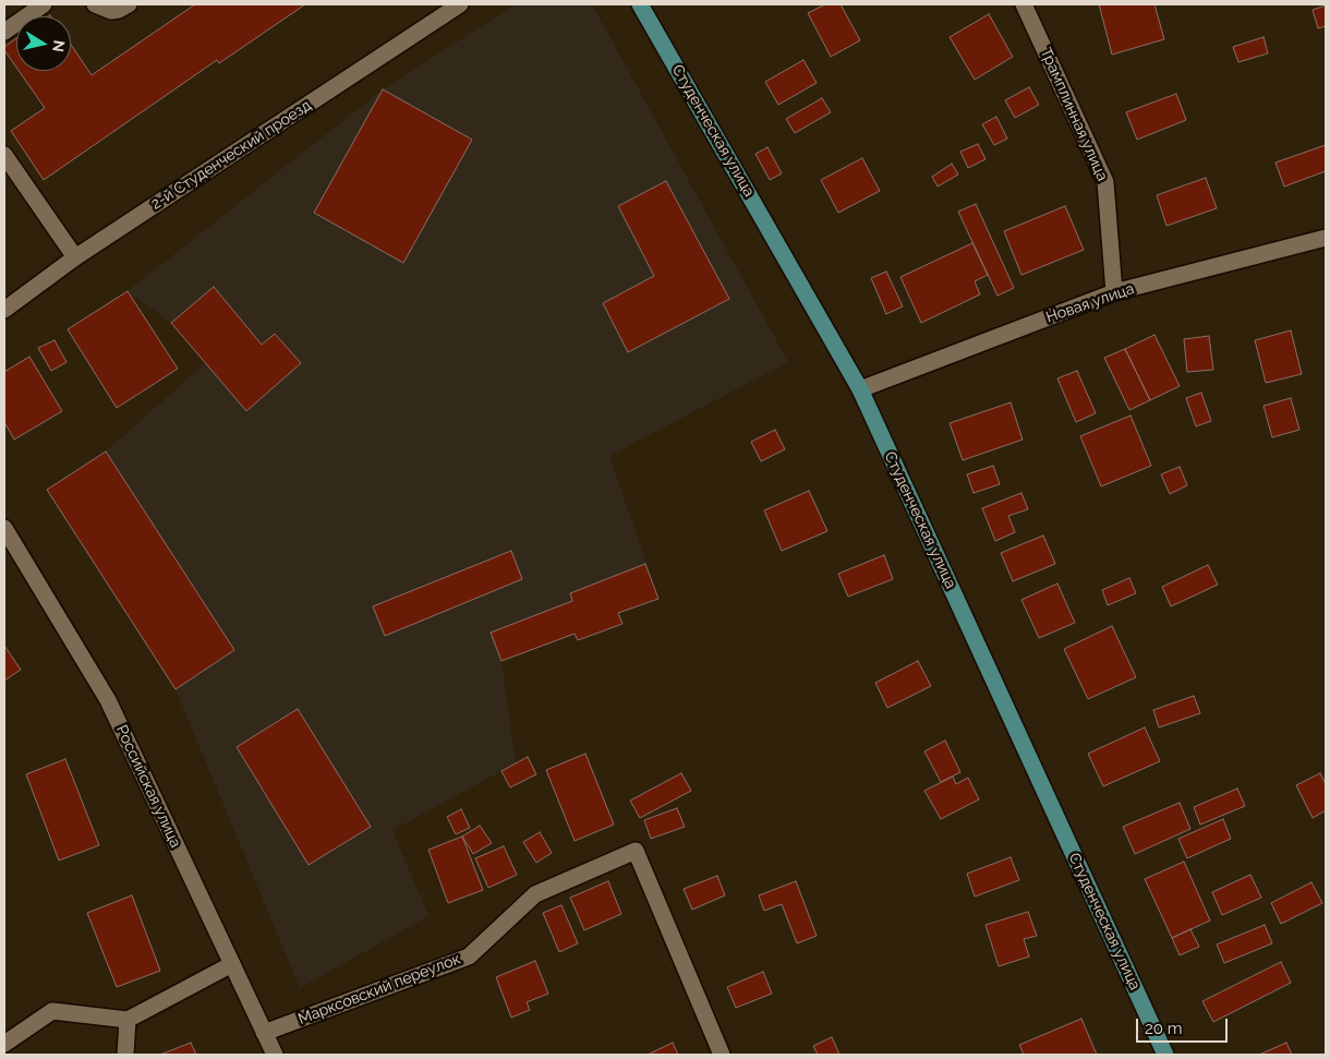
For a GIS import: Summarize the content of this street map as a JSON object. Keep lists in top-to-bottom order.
{
  "streets": {
    "main road": ["Студенческая улица"],
    "street": [
      "Трамплинная улица",
      "2-й Студенческий проезд",
      "Новая улица",
      "Российская улица",
      "Марксовский переулок"
    ]
  },
  "crossings": [
    ["Трамплинная улица", "Новая улица"],
    ["Студенческая улица", "Новая улица"],
    ["Российская улица", "Марксовский переулок"]
  ],
  "scale_bar": "20 m",
  "north": "right"
}
